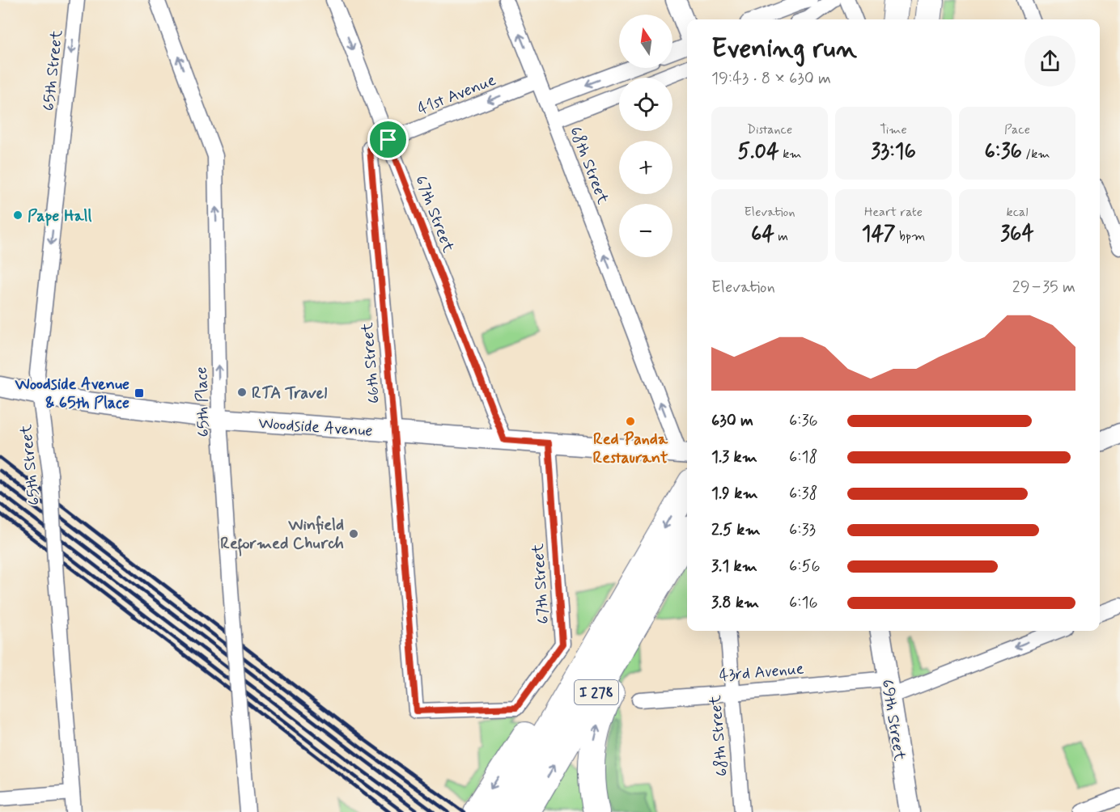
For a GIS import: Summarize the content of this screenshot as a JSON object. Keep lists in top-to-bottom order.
{
  "streets": {
    "highway": ["I 278"],
    "street": [
      "65th Street",
      "41st Avenue",
      "68th Street",
      "67th Street",
      "66th Street",
      "65th Place",
      "Woodside Avenue",
      "43rd Avenue",
      "69th Street"
    ]
  },
  "crossings": [
    ["65th Street", "Woodside Avenue"],
    ["41st Avenue", "68th Street"],
    ["41st Avenue", "67th Street"],
    ["41st Avenue", "66th Street"],
    ["68th Street", "Woodside Avenue"],
    ["68th Street", "43rd Avenue"],
    ["67th Street", "66th Street"],
    ["67th Street", "Woodside Avenue"],
    ["66th Street", "Woodside Avenue"],
    ["65th Place", "Woodside Avenue"],
    ["43rd Avenue", "69th Street"]
  ],
  "one_way": [
    "65th Street",
    "41st Avenue",
    "68th Street",
    "65th Place",
    "43rd Avenue"
  ],
  "places": {
    "other": [
      "Pape Hall",
      "RTA Travel",
      "Red Panda Restaurant",
      "Winfield Reformed Church"
    ],
    "transit": ["Woodside Avenue & 65th Place"]
  },
  "north": "top",
  "page": {
    "map_buttons": ["+", "−"],
    "heading": ["Evening run", "19:43 · 8 × 630 m"],
    "stats": [
      ["Distance", "5.04 km"],
      ["Time", "33:16"],
      ["Pace", "6:36 /km"],
      ["Elevation", "64 m"],
      ["Heart rate", "147 bpm"],
      ["kcal", "364"]
    ],
    "chart": ["Elevation", "29–35 m"],
    "list": [
      {
        "name": "630 m",
        "note": "6:36"
      },
      {
        "name": "1.3 km",
        "note": "6:18"
      },
      {
        "name": "1.9 km",
        "note": "6:38"
      },
      {
        "name": "2.5 km",
        "note": "6:33"
      },
      {
        "name": "3.1 km",
        "note": "6:56"
      },
      {
        "name": "3.8 km",
        "note": "6:16"
      }
    ]
  }
}
